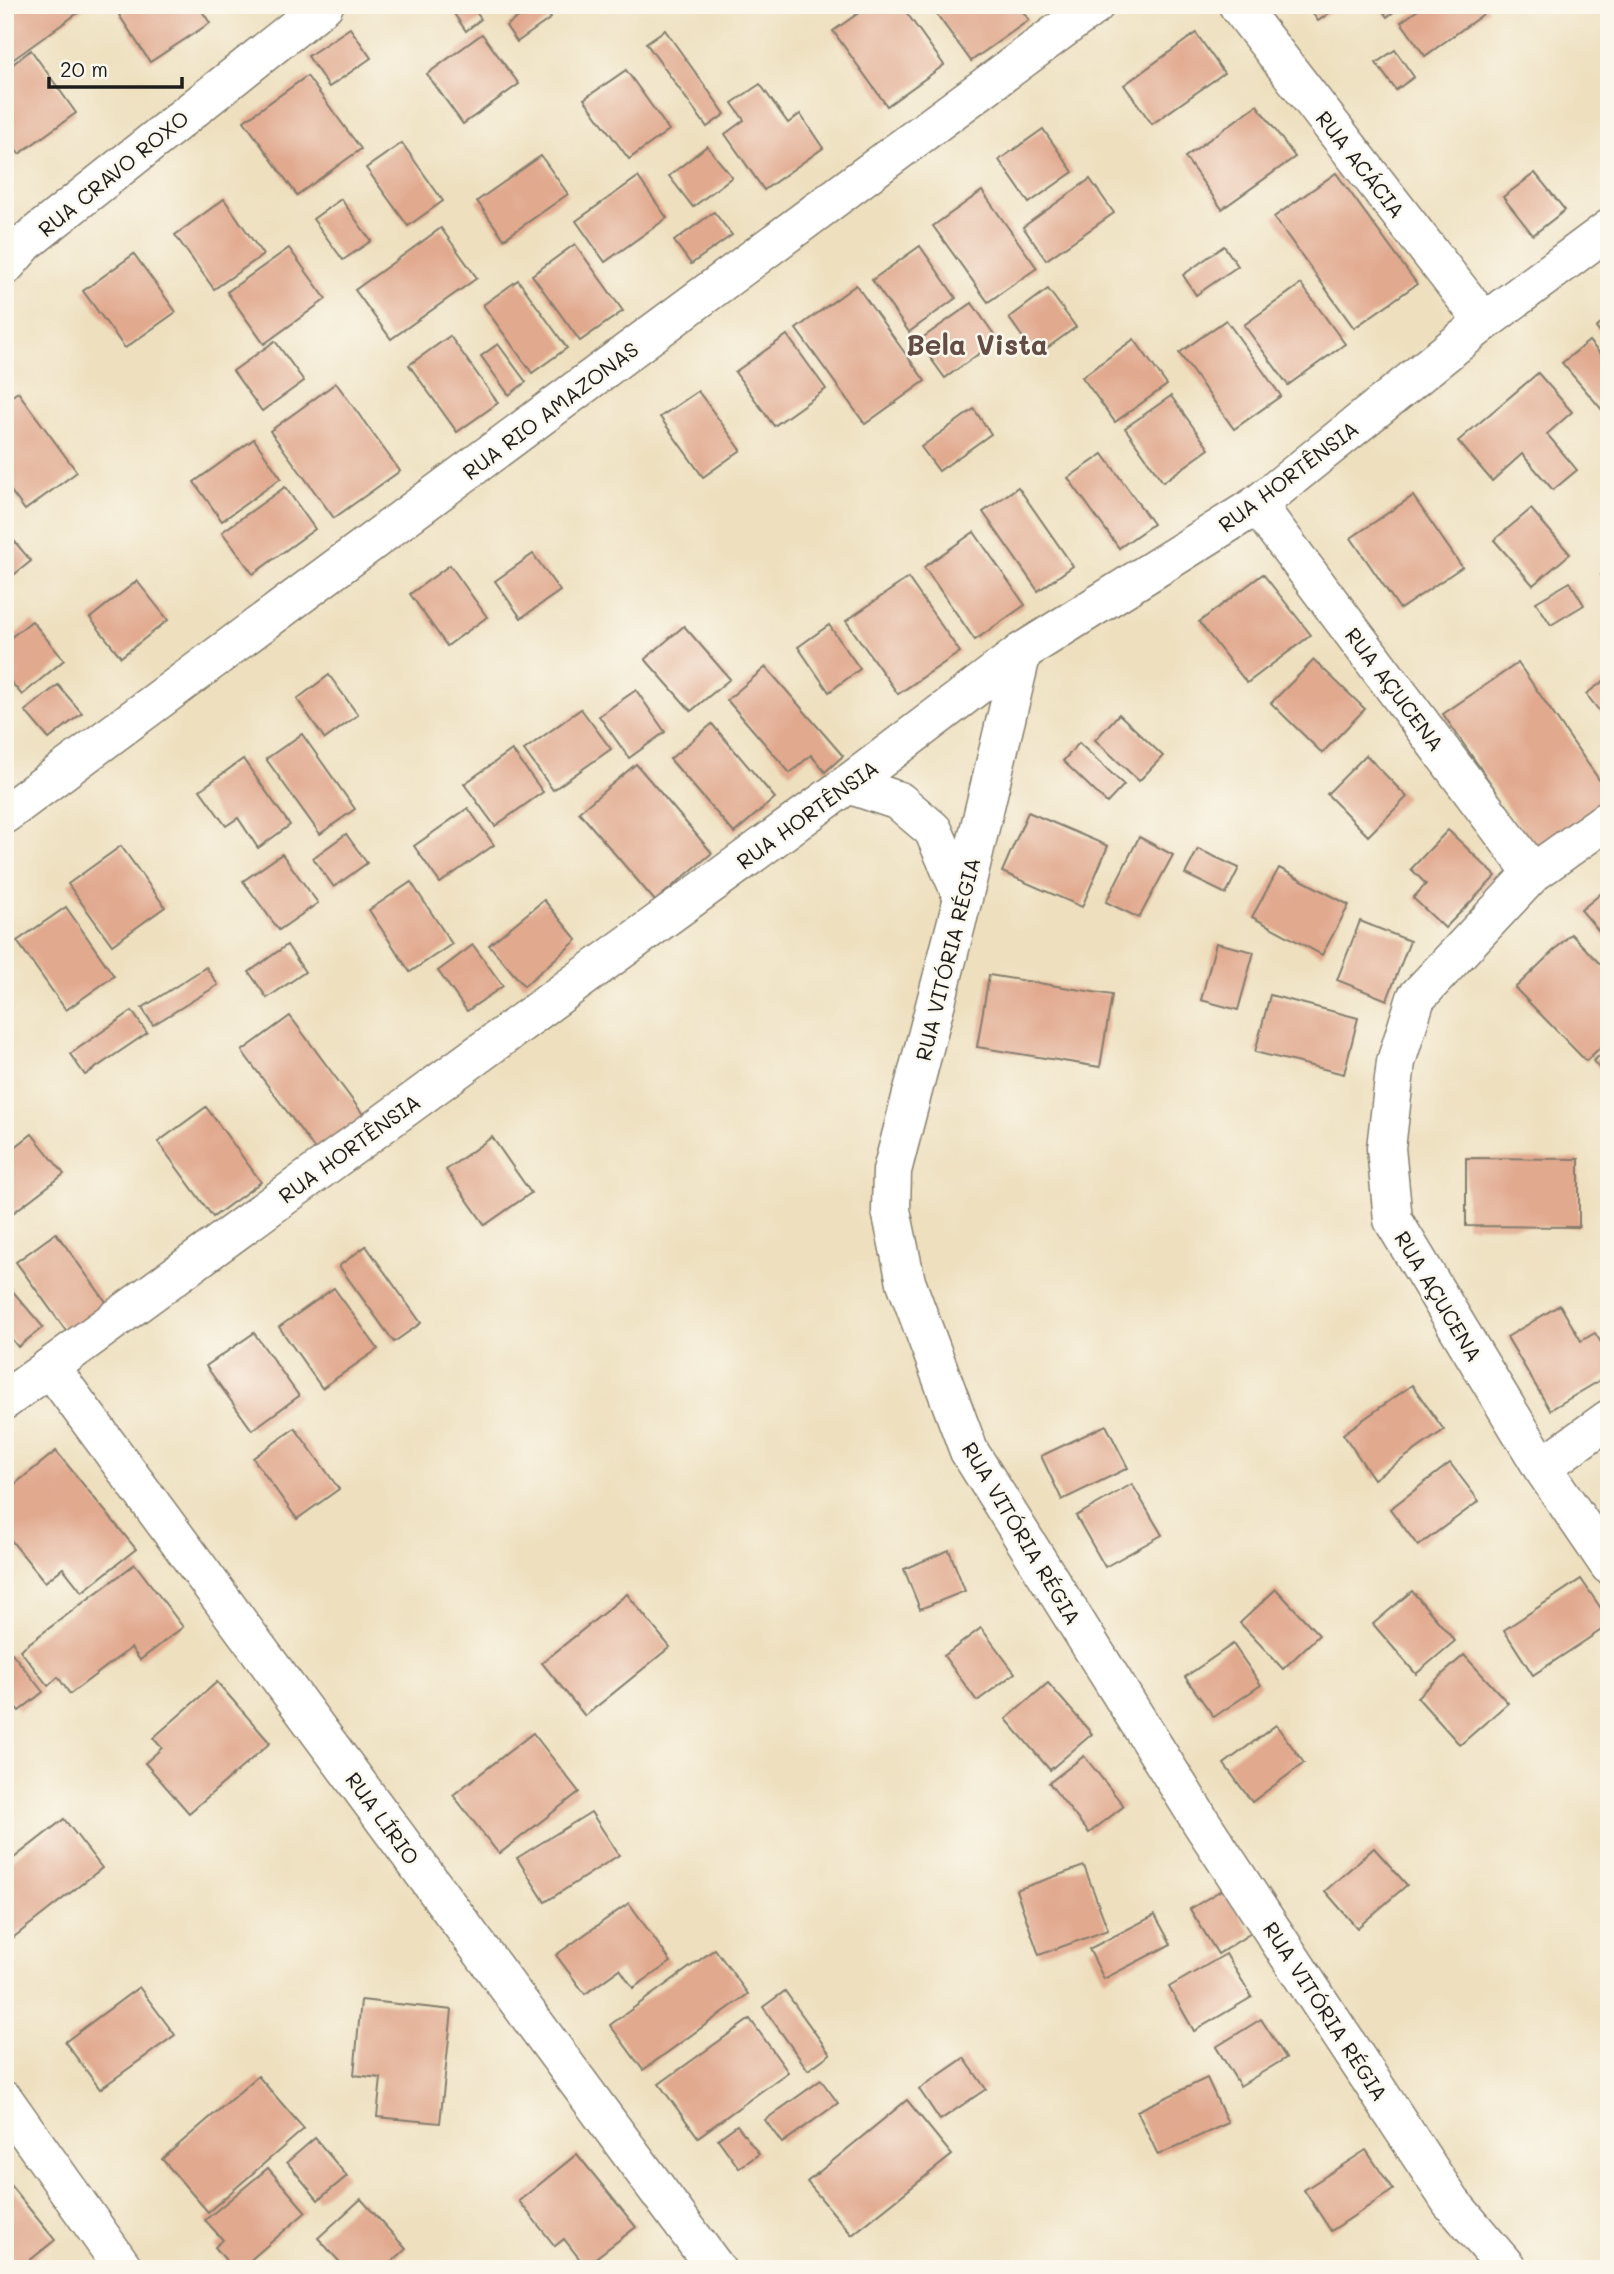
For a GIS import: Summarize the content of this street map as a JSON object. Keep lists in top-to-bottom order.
{
  "streets": {
    "street": [
      "RUA ACÁCIA",
      "RUA CRAVO ROXO",
      "RUA RIO AMAZONAS",
      "RUA HORTÊNSIA",
      "RUA AÇUCENA",
      "RUA VITÓRIA RÉGIA",
      "RUA LÍRIO"
    ]
  },
  "crossings": [
    ["RUA ACÁCIA", "RUA HORTÊNSIA"],
    ["RUA HORTÊNSIA", "RUA AÇUCENA"],
    ["RUA HORTÊNSIA", "RUA VITÓRIA RÉGIA"],
    ["RUA HORTÊNSIA", "RUA LÍRIO"]
  ],
  "districts": ["Bela Vista"],
  "scale_bar": "20 m"
}
